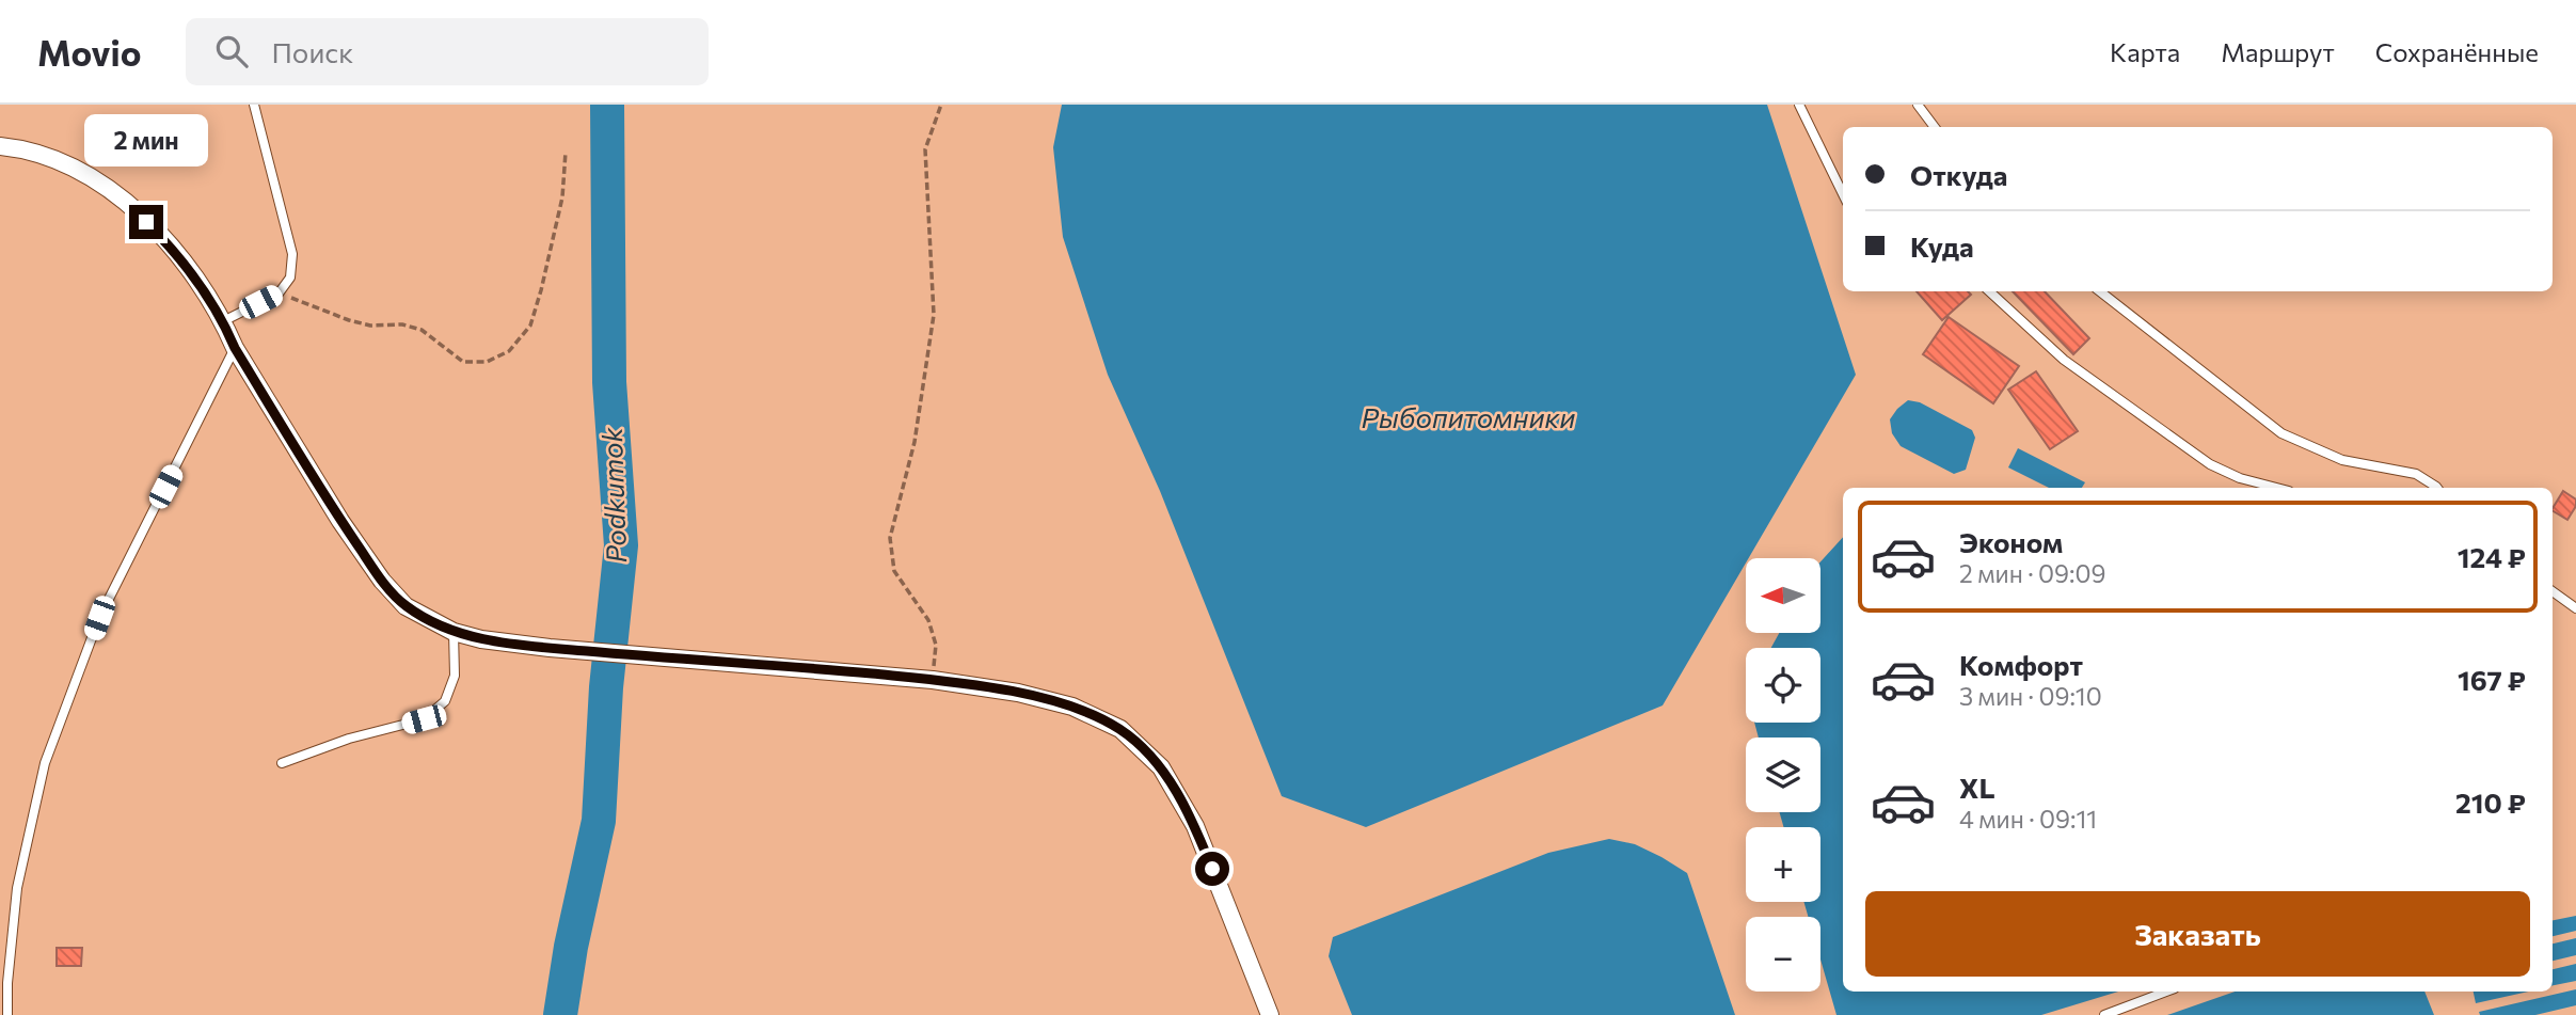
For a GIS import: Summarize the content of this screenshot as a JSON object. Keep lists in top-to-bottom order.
{
  "water": ["Рыбопитомники", "Podkumok"],
  "north": "left",
  "page": {
    "header": "Movio",
    "search": "Поиск",
    "nav": ["Карта", "Маршрут", "Сохранённые"],
    "bubble": "2 мин",
    "banner": ["Откуда", "Куда"],
    "list": [
      {
        "name": "Эконом",
        "note": "2 мин · 09:09",
        "value": "124 ₽"
      },
      {
        "name": "Комфорт",
        "note": "3 мин · 09:10",
        "value": "167 ₽"
      },
      {
        "name": "XL",
        "note": "4 мин · 09:11",
        "value": "210 ₽"
      }
    ],
    "map_buttons": ["+", "−"],
    "buttons": "Заказать"
  }
}
